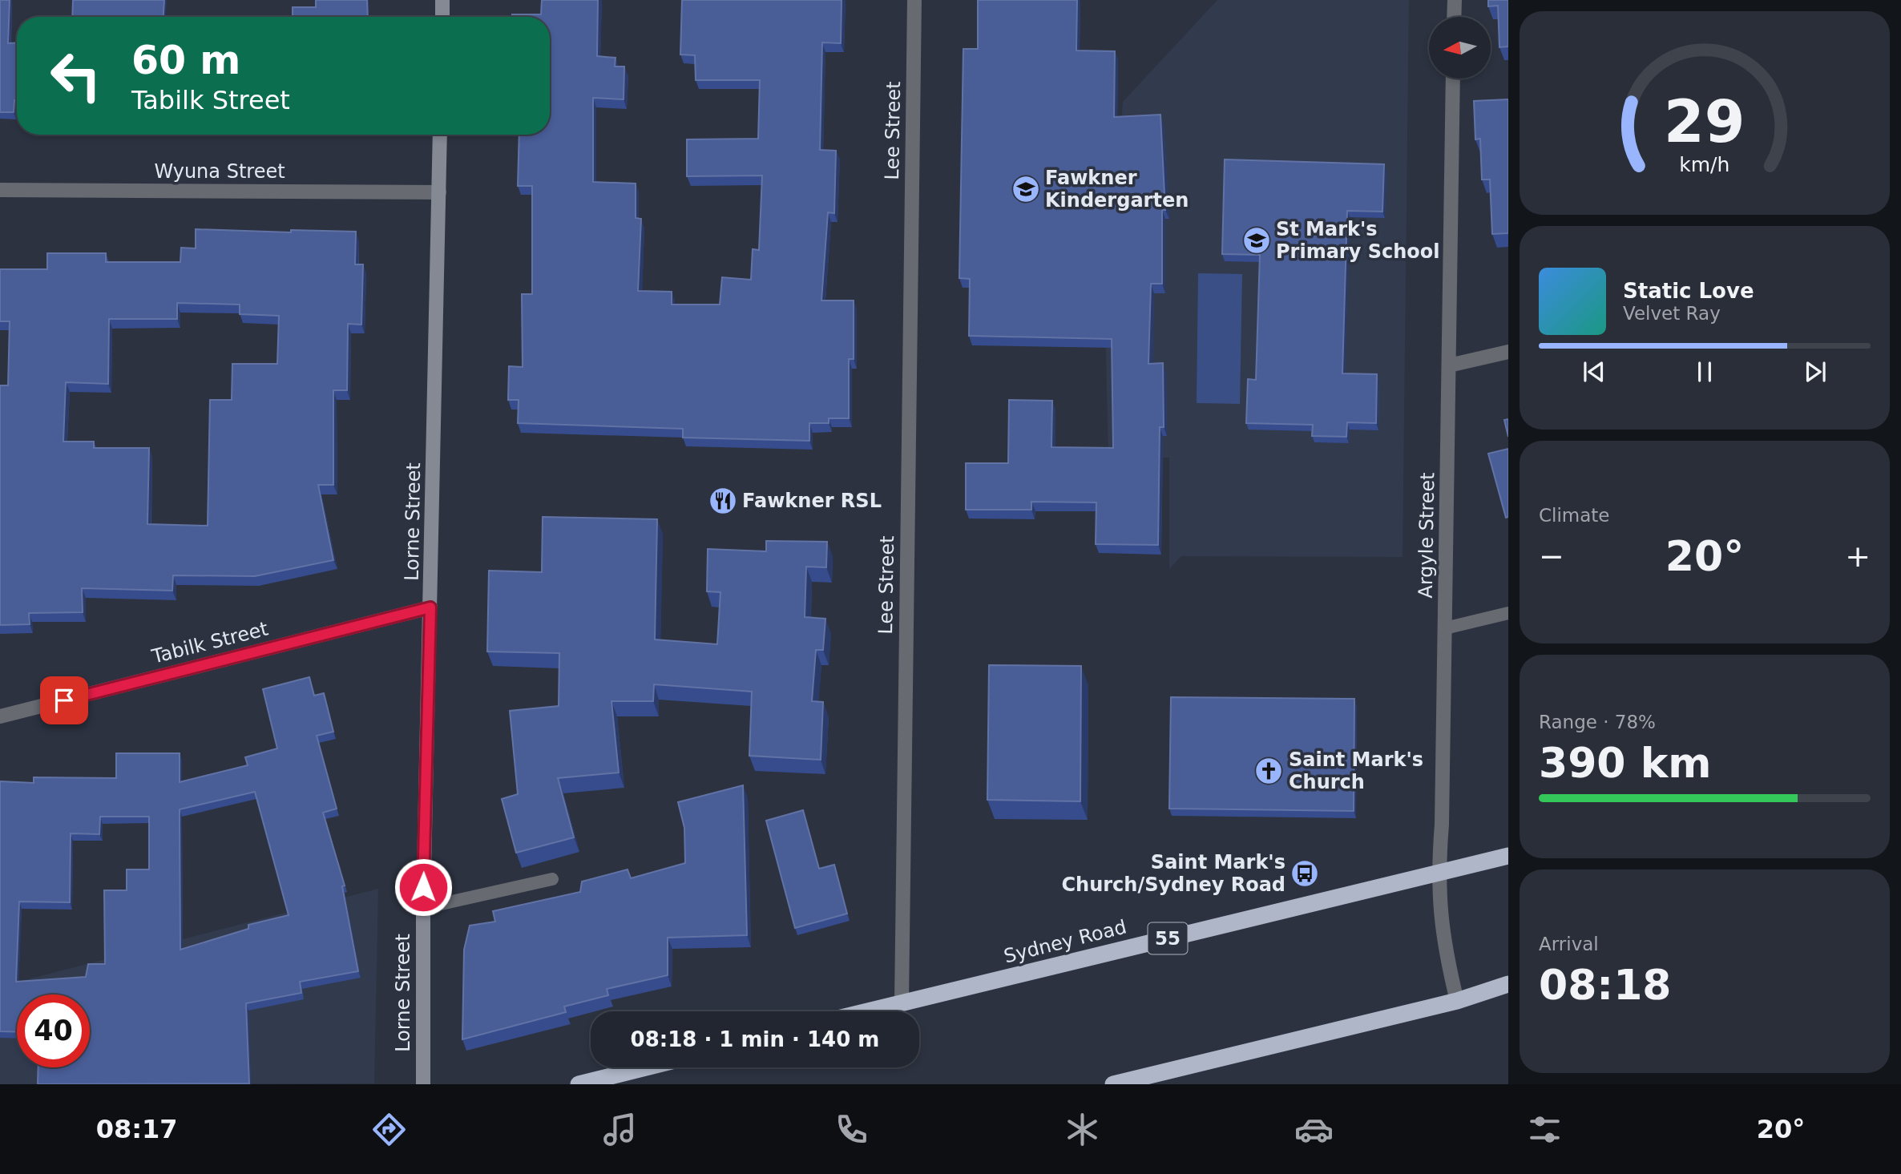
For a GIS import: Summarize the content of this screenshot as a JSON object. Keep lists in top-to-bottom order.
{
  "streets": {
    "highway": ["55", "Sydney Road"],
    "street": [
      "Lee Street",
      "Wyuna Street",
      "Lorne Street",
      "Argyle Street",
      "Tabilk Street"
    ]
  },
  "crossings": [
    ["Lee Street", "Sydney Road"],
    ["Wyuna Street", "Lorne Street"],
    ["Lorne Street", "Tabilk Street"],
    ["Argyle Street", "Sydney Road"]
  ],
  "places": {
    "school or university": ["Fawkner Kindergarten", "St Mark's Primary School"],
    "restaurant": ["Fawkner RSL"],
    "church": ["Saint Mark's Church"],
    "bus stop": ["Saint Mark's Church/Sydney Road"]
  },
  "north": "left",
  "page": {
    "turn": ["60 m", "Tabilk Street"],
    "song": ["Static Love", "Velvet Ray"],
    "tile": [
      "Climate",
      ["Range · 78%", "390 km"],
      ["Arrival", "08:18"]
    ],
    "heat": ["−", "20°", "+"],
    "limit": "40",
    "trip": "08:18 · 1 min · 140 m",
    "tabs": ["08:17", "20°"],
    "gauge": ["29", "km/h"]
  }
}
